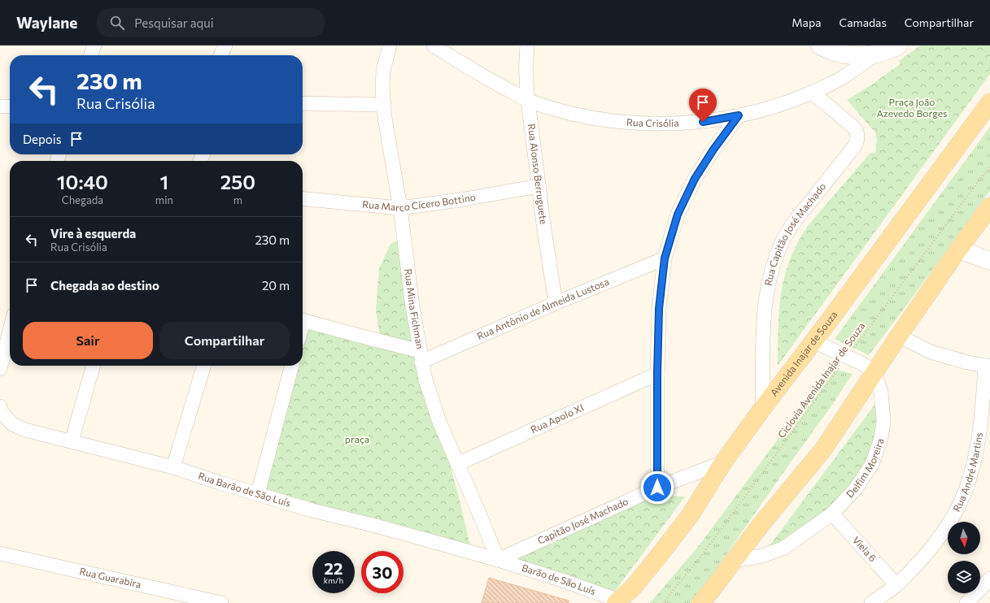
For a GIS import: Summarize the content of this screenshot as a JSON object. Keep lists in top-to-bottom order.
{
  "streets": {
    "main road": ["Avenida Inajar de Souza"],
    "street": [
      "Rua Crisólia",
      "Rua Alonso Berruguete",
      "Rua Marco Cícero Bottino",
      "Rua Capitão José Machado",
      "Rua Mina Fichman",
      "Rua Antônio de Almeida Lustosa",
      "Rua Apolo XI",
      "Delfim Moreira",
      "Rua André Martins",
      "Rua Barão de São Luís",
      "Capitão José Machado",
      "Viela 6",
      "Rua Guarabira",
      "Barão de São Luís"
    ],
    "path": ["Ciclovia Avenida Inajar de Souza"]
  },
  "crossings": [
    ["Rua Crisólia", "Rua Alonso Berruguete"],
    ["Rua Crisólia", "Rua Capitão José Machado"],
    ["Rua Alonso Berruguete", "Rua Marco Cícero Bottino"],
    ["Rua Alonso Berruguete", "Rua Antônio de Almeida Lustosa"],
    ["Rua Marco Cícero Bottino", "Rua Mina Fichman"],
    ["Rua Capitão José Machado", "Avenida Inajar de Souza"],
    ["Rua Mina Fichman", "Rua Antônio de Almeida Lustosa"],
    ["Rua Mina Fichman", "Rua Apolo XI"],
    ["Rua Mina Fichman", "Rua Barão de São Luís"],
    ["Rua Mina Fichman", "Capitão José Machado"],
    ["Rua Mina Fichman", "Barão de São Luís"],
    ["Avenida Inajar de Souza", "Capitão José Machado"],
    ["Avenida Inajar de Souza", "Barão de São Luís"],
    ["Delfim Moreira", "Viela 6"],
    ["Rua André Martins", "Viela 6"],
    ["Rua Barão de São Luís", "Capitão José Machado"],
    ["Rua Barão de São Luís", "Barão de São Luís"],
    ["Capitão José Machado", "Barão de São Luís"]
  ],
  "parks": ["Praça João Azevedo Borges", "praça"],
  "north": "bottom",
  "page": {
    "header": "Waylane",
    "search": "Pesquisar aqui",
    "nav": ["Mapa", "Camadas", "Compartilhar"],
    "turn": ["230 m", "Rua Crisólia"],
    "then": "Depois",
    "eta": [
      "10:40",
      "Chegada",
      "1",
      "min",
      "250",
      "m"
    ],
    "list": [
      {
        "name": "Vire à esquerda",
        "note": "Rua Crisólia",
        "value": "230 m"
      },
      {
        "name": "Chegada ao destino",
        "value": "20 m"
      }
    ],
    "buttons": ["Sair", "Compartilhar"],
    "speed": "22 km/h",
    "limit": "30"
  }
}
